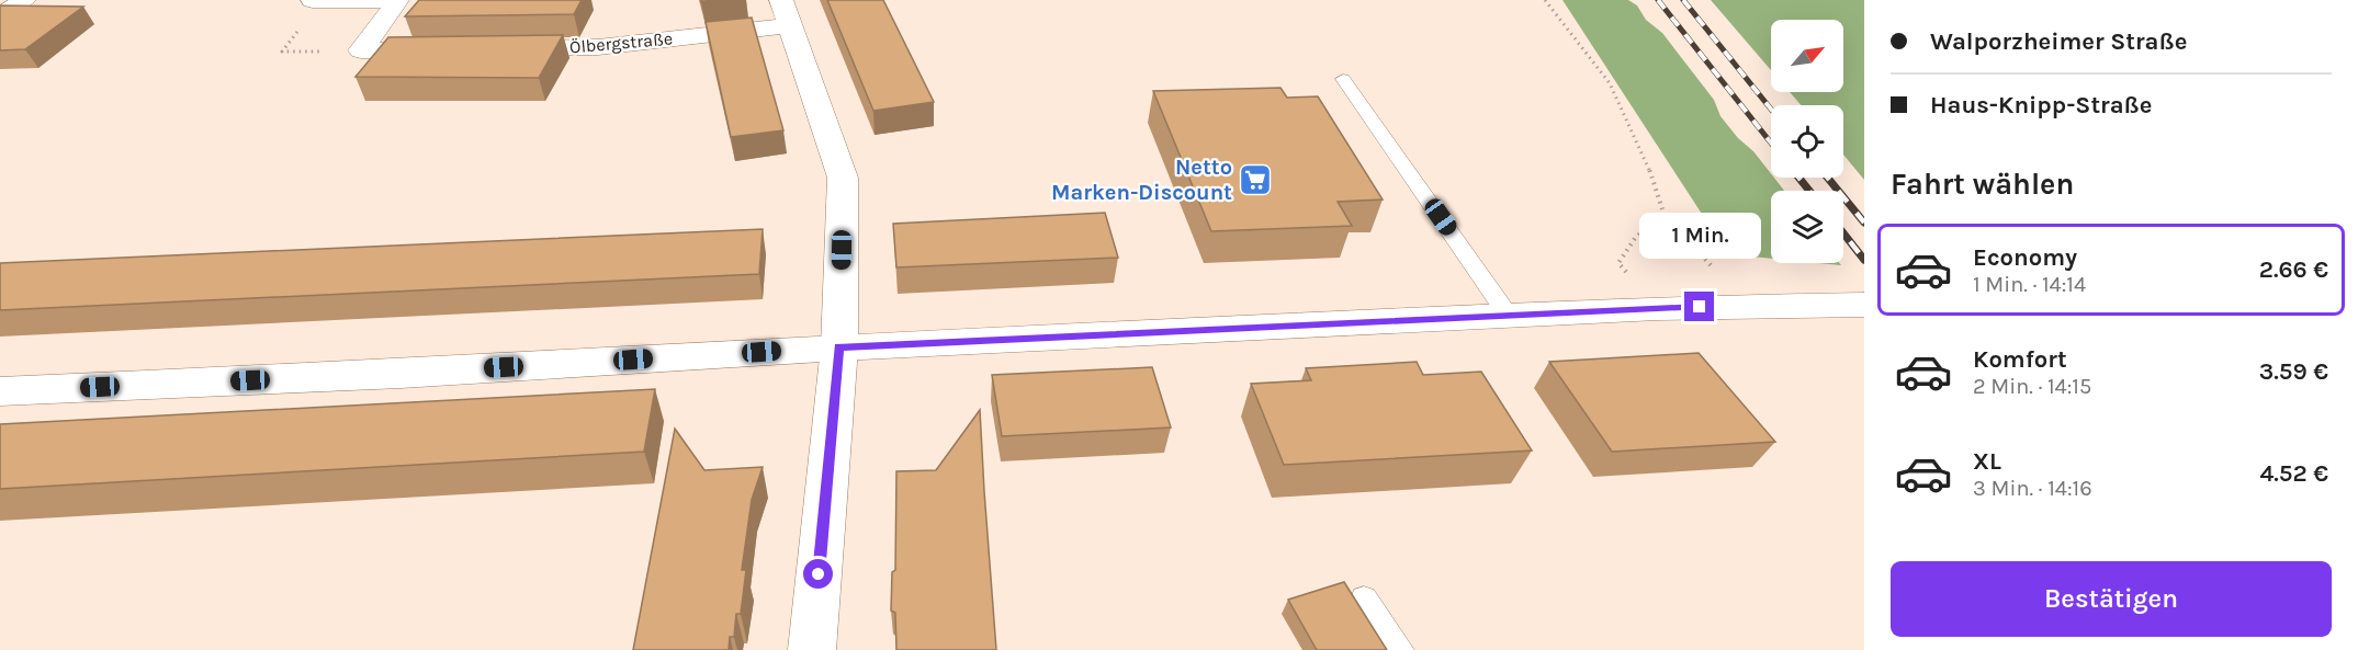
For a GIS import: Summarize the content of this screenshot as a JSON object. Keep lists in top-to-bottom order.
{
  "streets": {
    "street": ["Ölbergstraße"]
  },
  "places": {
    "supermarket": ["Netto Marken-Discount"]
  },
  "north": "top right",
  "page": {
    "banner": ["Walporzheimer Straße", "Haus-Knipp-Straße"],
    "heading": "Fahrt wählen",
    "bubble": "1 Min.",
    "list": [
      {
        "name": "Economy",
        "note": "1 Min. · 14:14",
        "value": "2.66 €"
      },
      {
        "name": "Komfort",
        "note": "2 Min. · 14:15",
        "value": "3.59 €"
      },
      {
        "name": "XL",
        "note": "3 Min. · 14:16",
        "value": "4.52 €"
      }
    ],
    "buttons": "Bestätigen"
  }
}
